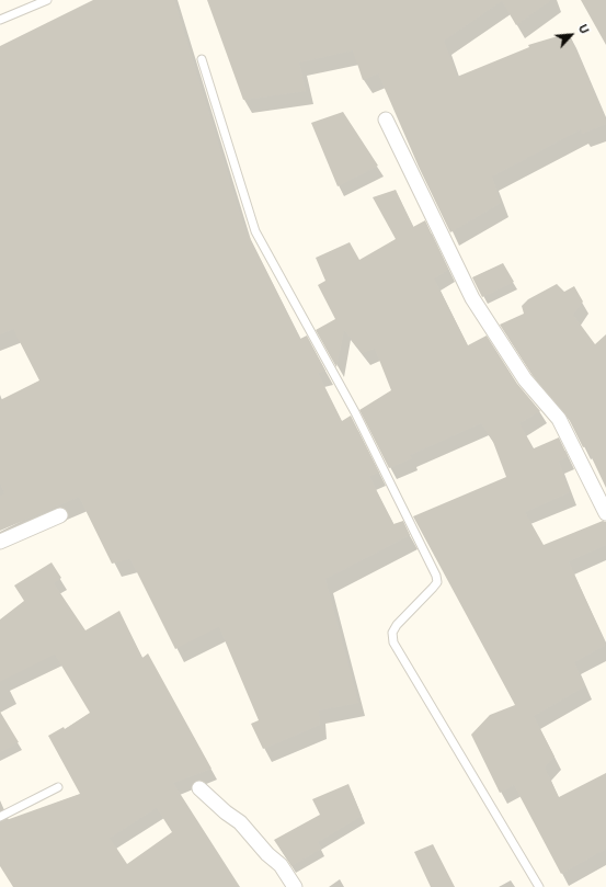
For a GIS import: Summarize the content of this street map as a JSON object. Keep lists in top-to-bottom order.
{
  "north": "top right"
}
